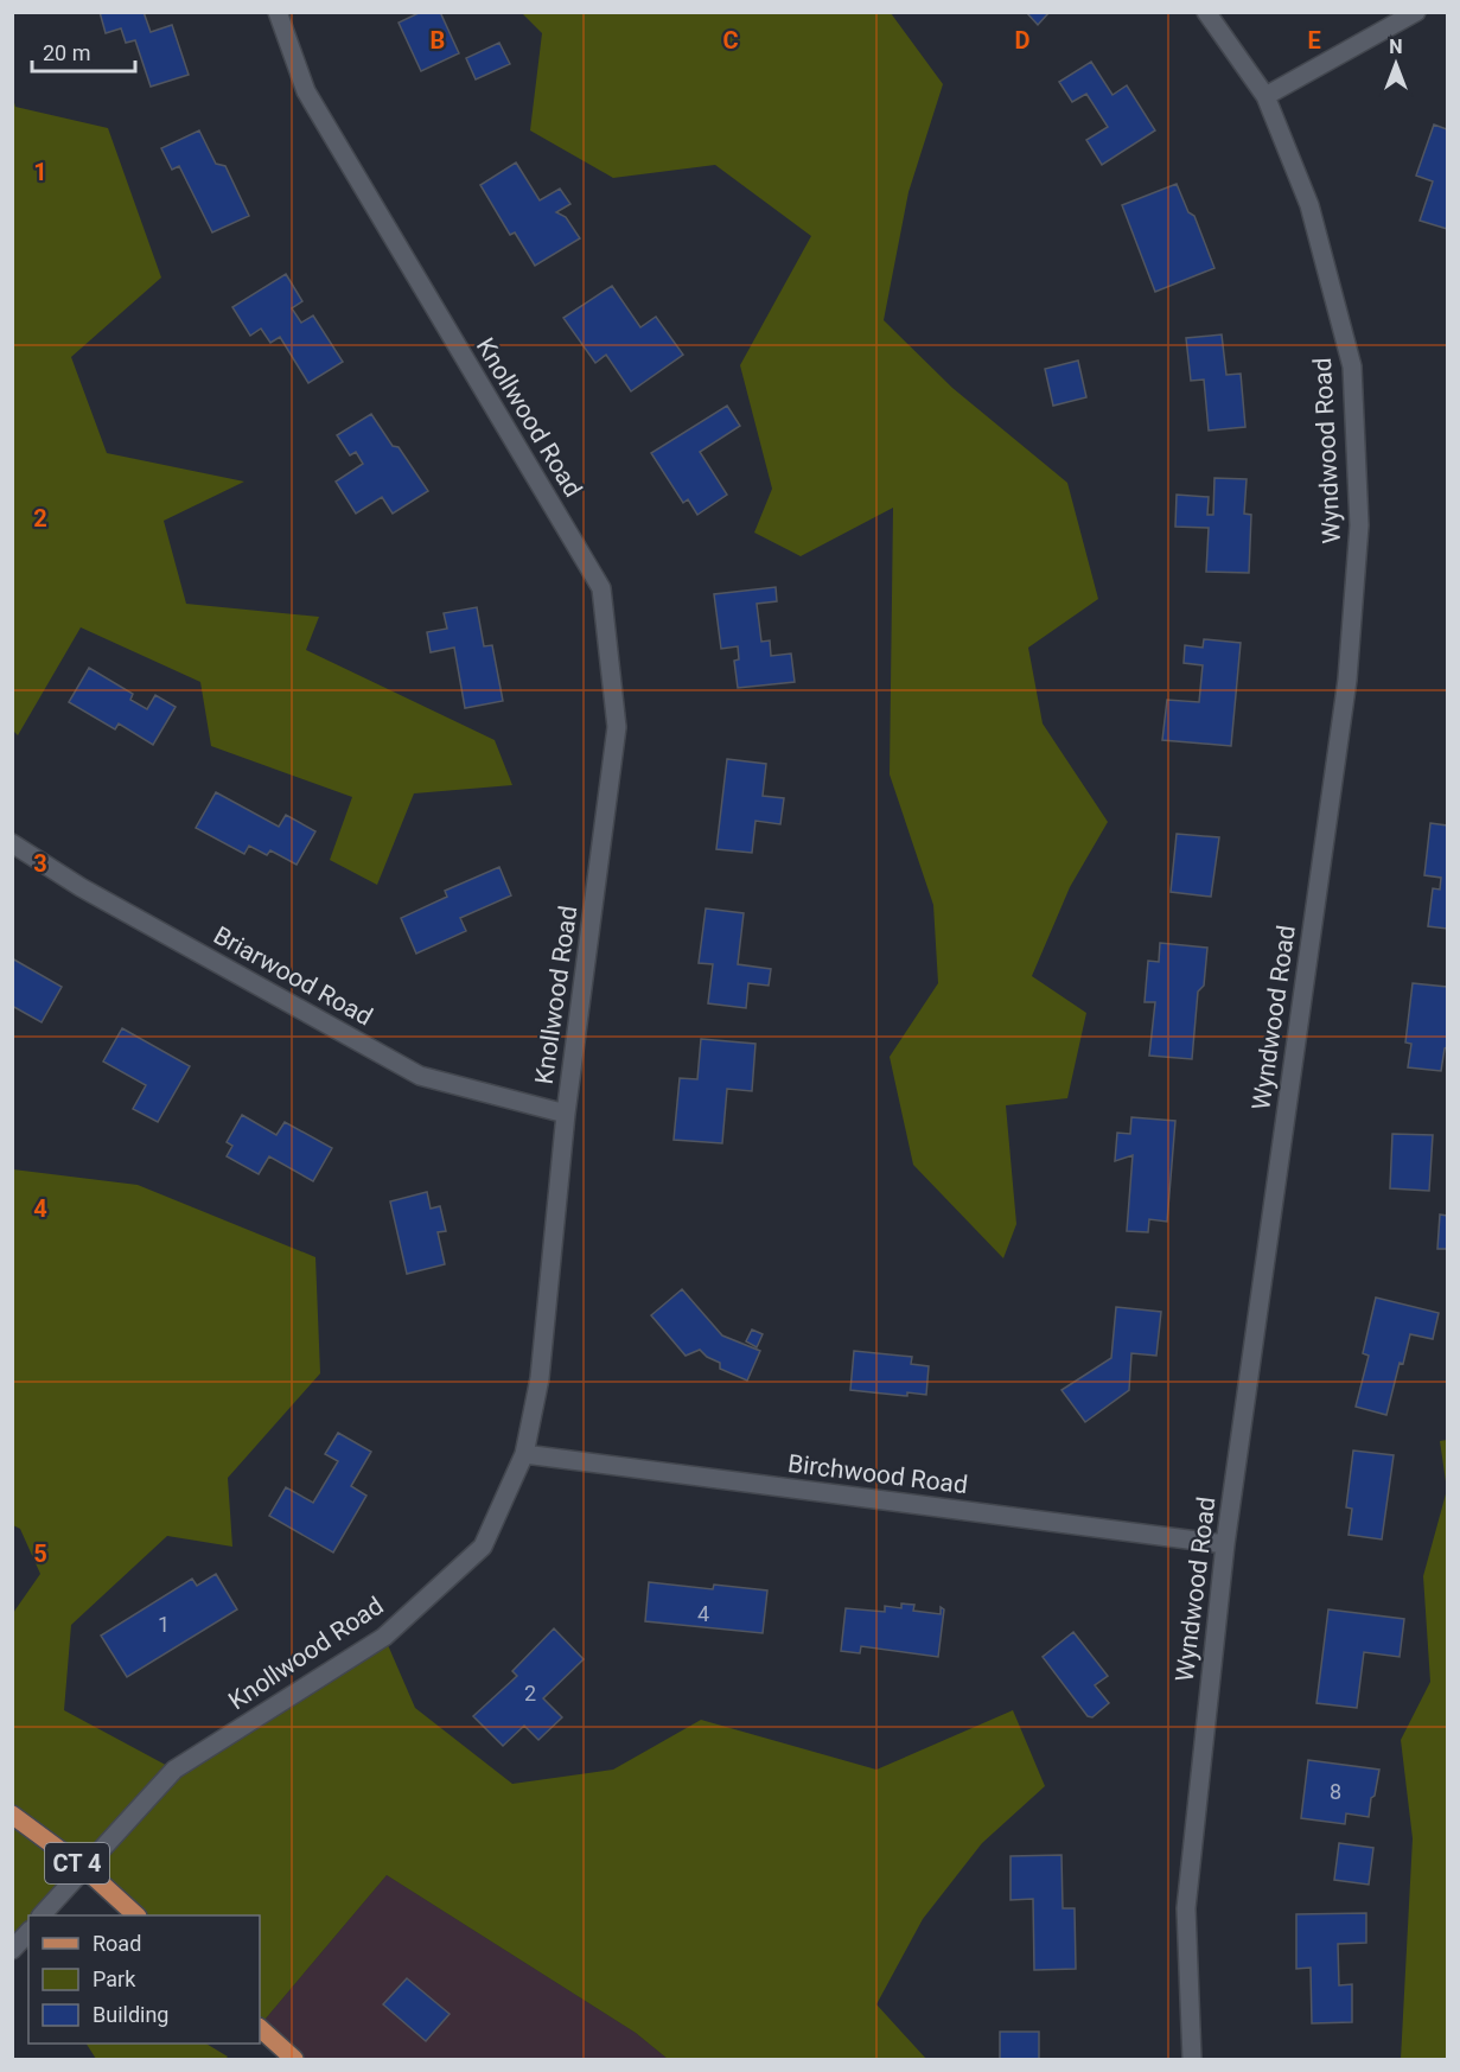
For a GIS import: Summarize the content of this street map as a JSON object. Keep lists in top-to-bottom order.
{
  "streets": {
    "main road": ["CT 4"],
    "street": [
      "Knollwood Road",
      "Wyndwood Road",
      "Briarwood Road",
      "Birchwood Road"
    ]
  },
  "crossings": [
    ["Knollwood Road", "Briarwood Road"],
    ["Knollwood Road", "Birchwood Road"],
    ["Knollwood Road", "CT 4"],
    ["Wyndwood Road", "Birchwood Road"]
  ],
  "house_numbers": [
    "4",
    "1",
    "2",
    "8"
  ],
  "legend": ["Road", "Park", "Building"],
  "scale_bar": "20 m",
  "north": "top",
  "grid": {
    "columns": [
      "B",
      "C",
      "D",
      "E"
    ],
    "rows": [
      "1",
      "2",
      "3",
      "4",
      "5"
    ]
  }
}
